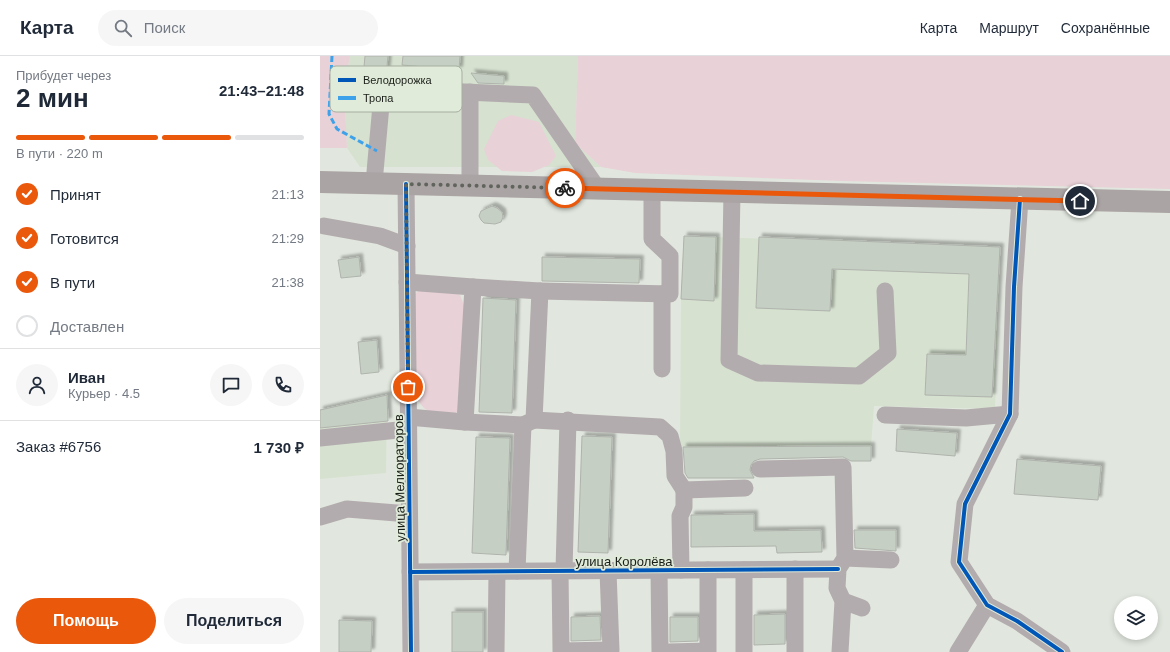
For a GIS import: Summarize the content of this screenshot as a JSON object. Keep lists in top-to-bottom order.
{
  "streets": {
    "street": ["улица Мелиораторов", "улица Королёва"]
  },
  "crossings": [
    ["улица Мелиораторов", "улица Королёва"]
  ],
  "legend": ["Велодорожка", "Тропа"],
  "page": {
    "header": "Карта",
    "search": "Поиск",
    "nav": ["Карта", "Маршрут", "Сохранённые"],
    "heading": ["2 мин", "Прибудет через", "21:43–21:48"],
    "panel": [
      "Иван",
      "Курьер · 4.5",
      "Заказ #6756",
      "1 730 ₽"
    ],
    "bar": "В пути · 220 m",
    "list": [
      ["Принят", "21:13"],
      ["Готовится", "21:29"],
      ["В пути", "21:38"],
      "Доставлен"
    ],
    "buttons": ["Помощь", "Поделиться"]
  }
}
